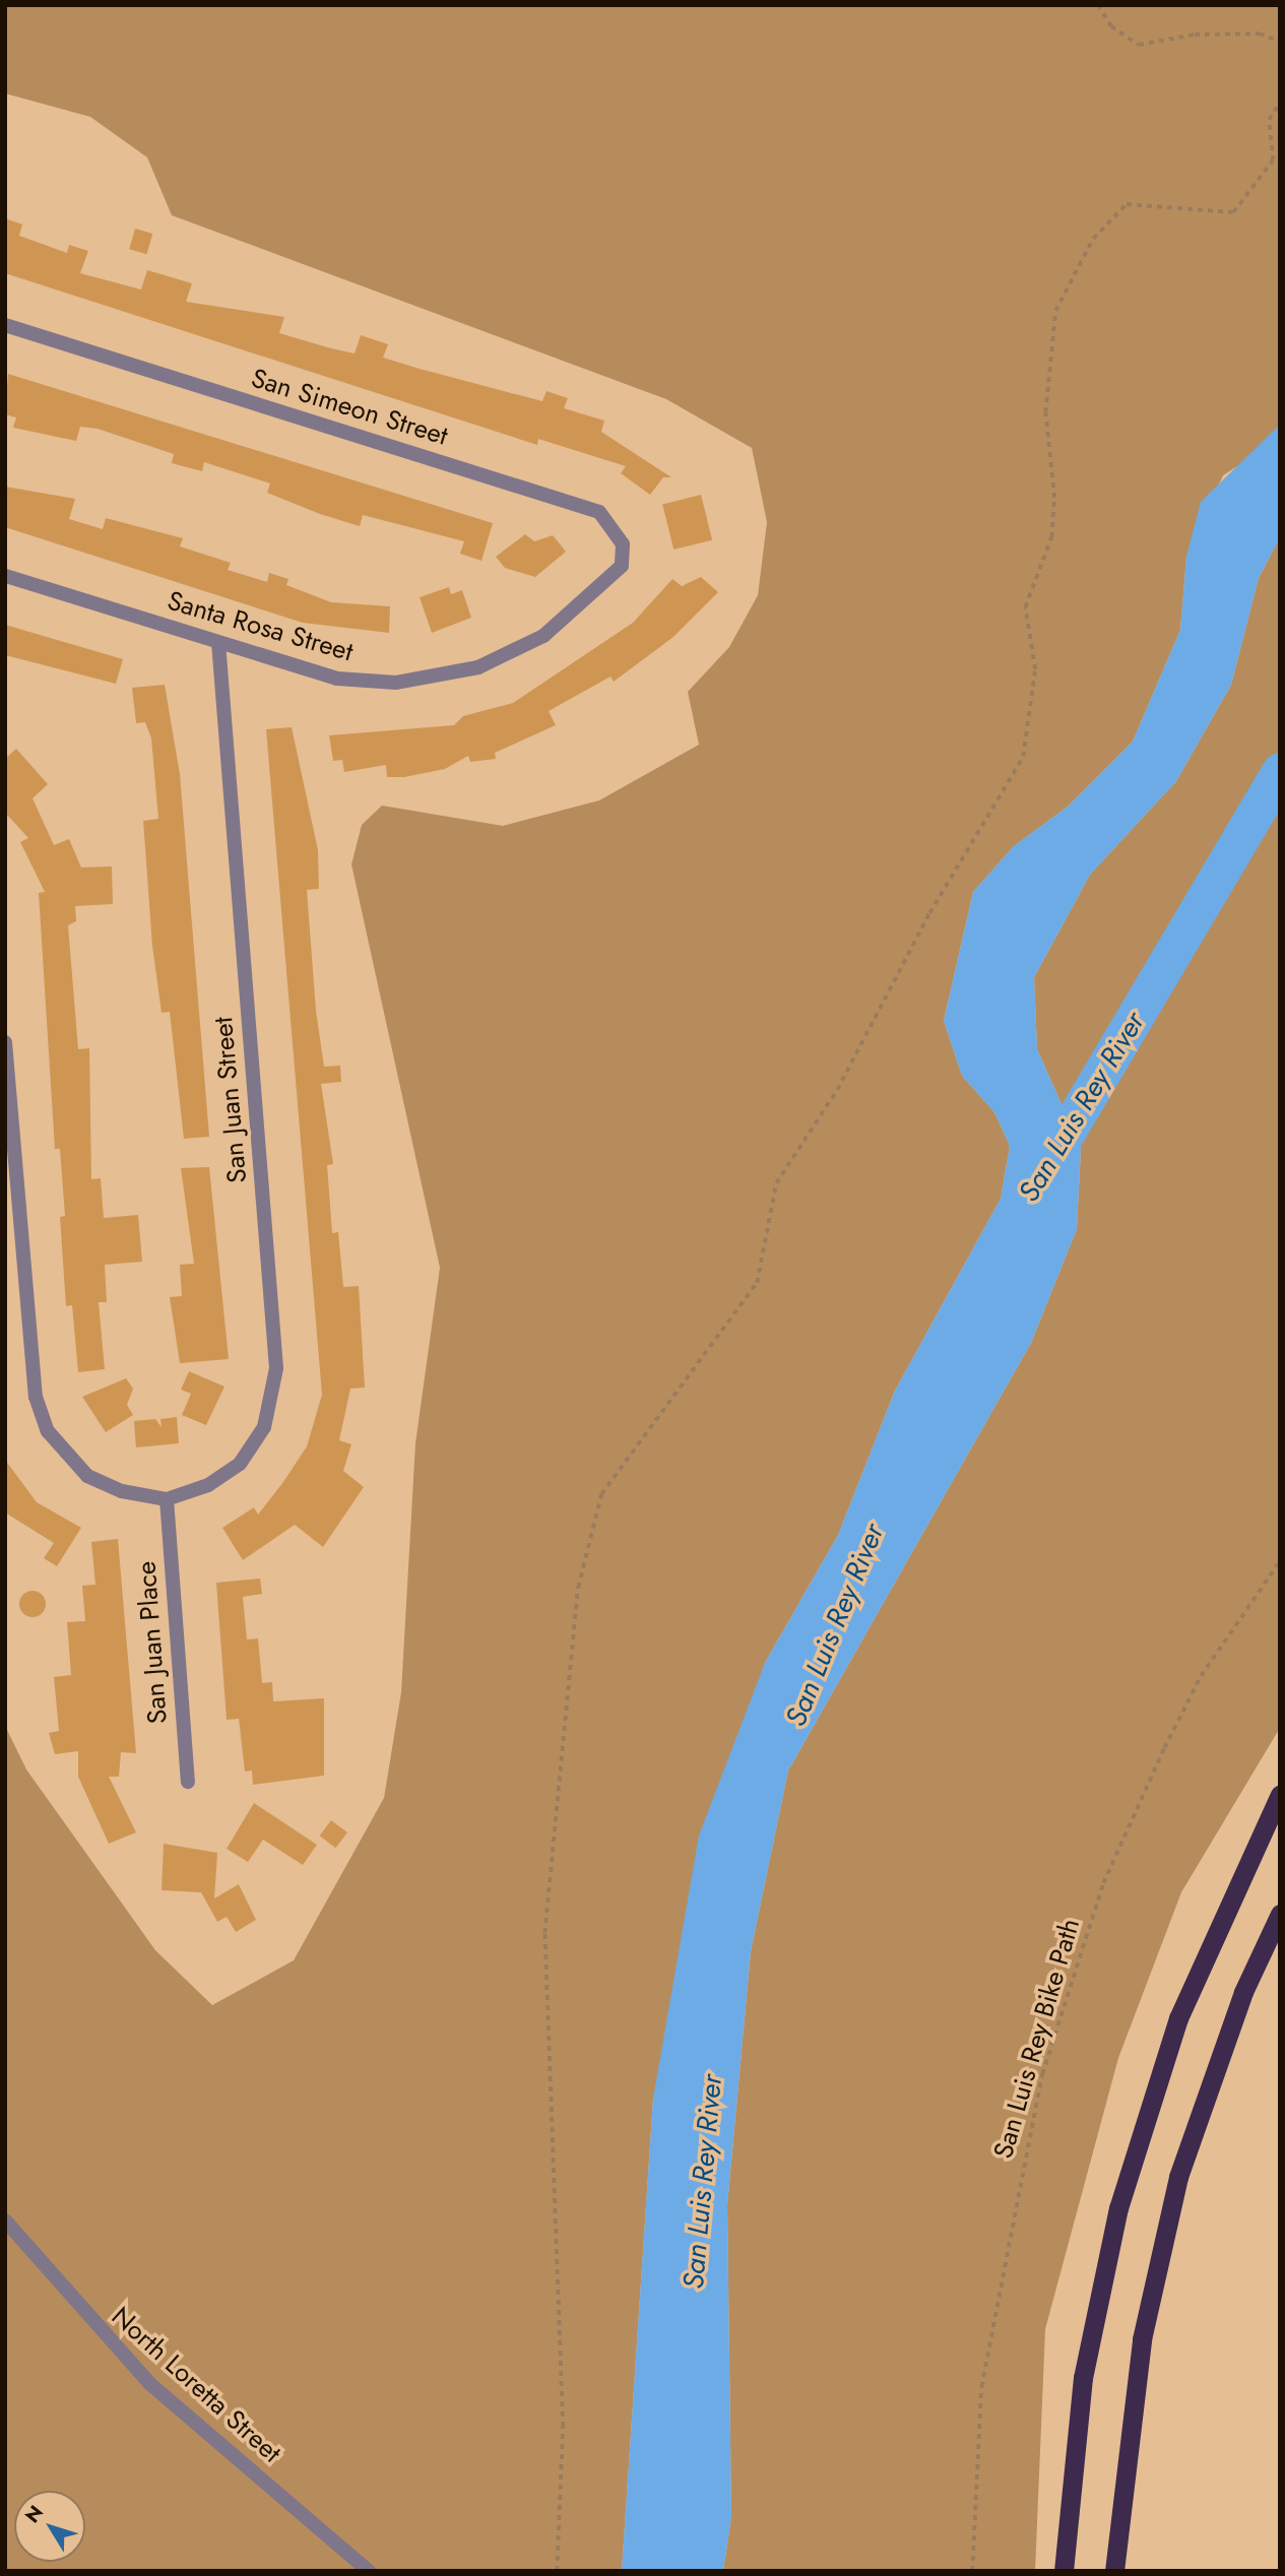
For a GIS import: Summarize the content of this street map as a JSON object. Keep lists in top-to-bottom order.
{
  "streets": {
    "street": [
      "San Simeon Street",
      "Santa Rosa Street",
      "San Juan Street",
      "San Juan Place",
      "North Loretta Street"
    ],
    "path": ["San Luis Rey Bike Path"]
  },
  "crossings": [
    ["San Simeon Street", "Santa Rosa Street"],
    ["Santa Rosa Street", "San Juan Street"],
    ["San Juan Street", "San Juan Place"]
  ],
  "water": ["San Luis Rey River"],
  "north": "top left"
}
